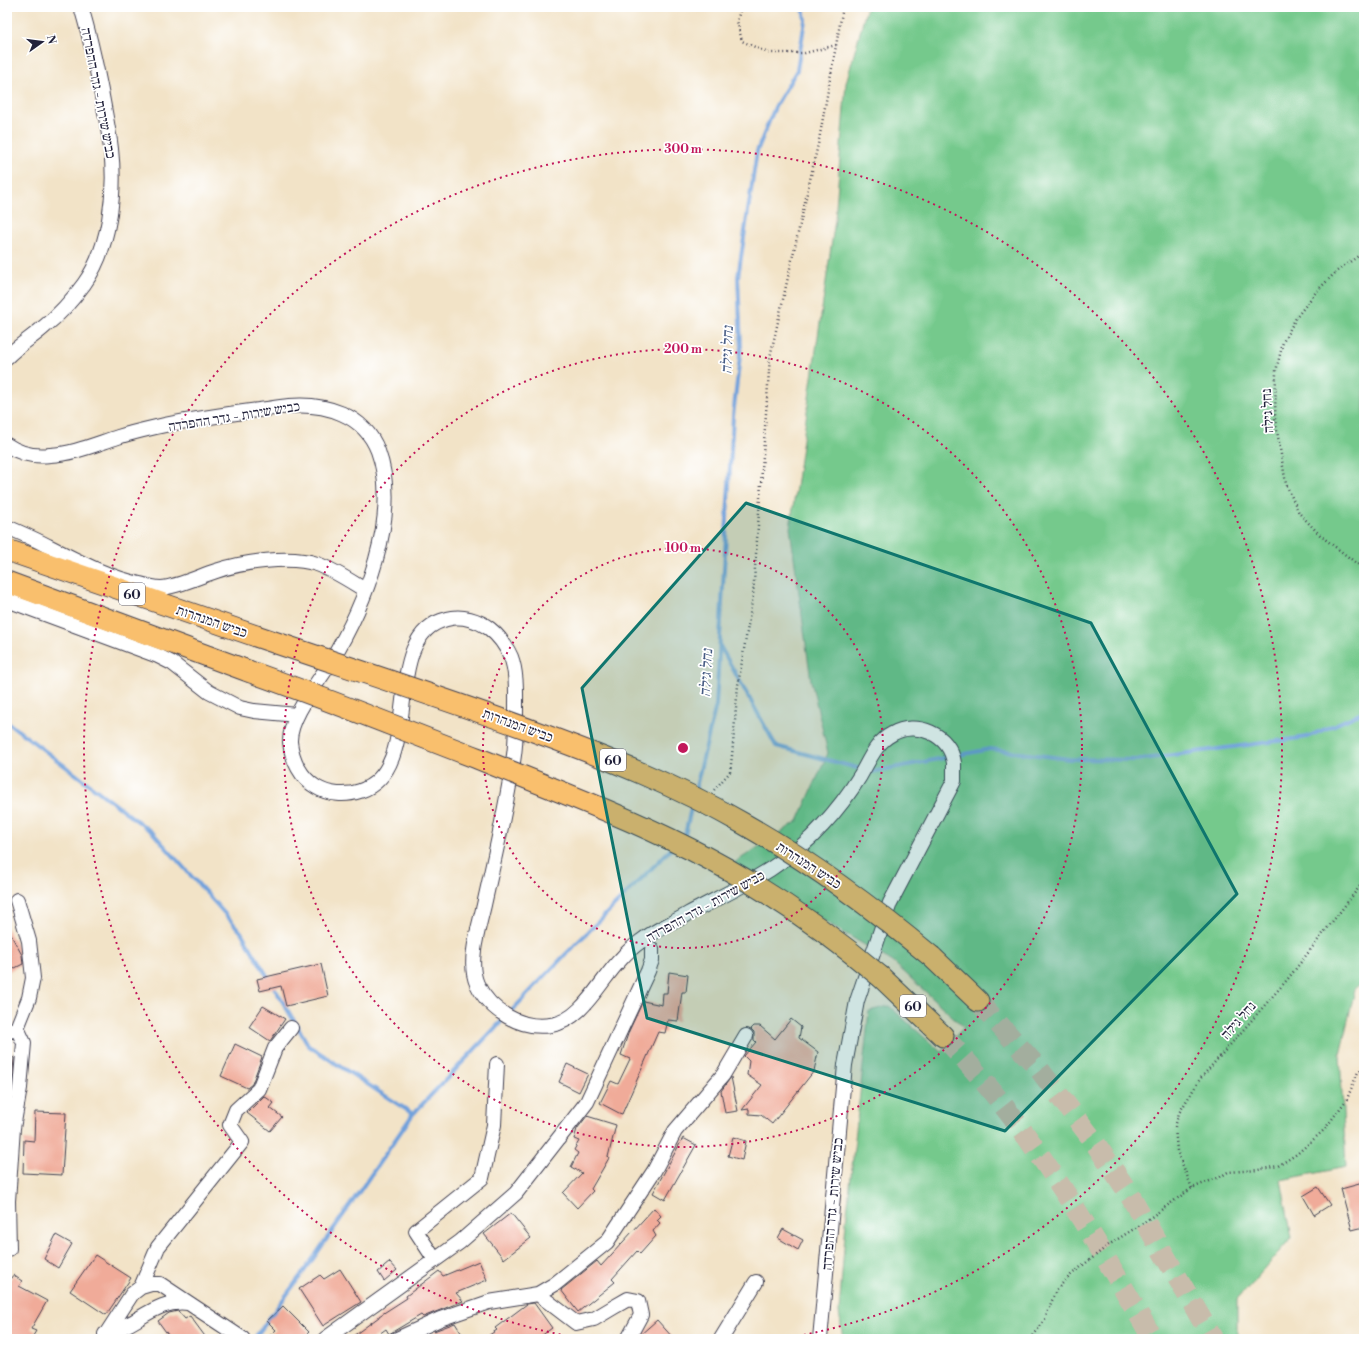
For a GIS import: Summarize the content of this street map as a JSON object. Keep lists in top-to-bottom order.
{
  "streets": {
    "highway": ["60", "כביש המנהרות"],
    "street": ["כביש שירות - גדר ההפרדה"],
    "path": ["נחל גילה"]
  },
  "water": ["נחל גילה"],
  "north": "right",
  "rings": ["300 m", "200 m", "100 m"]
}
